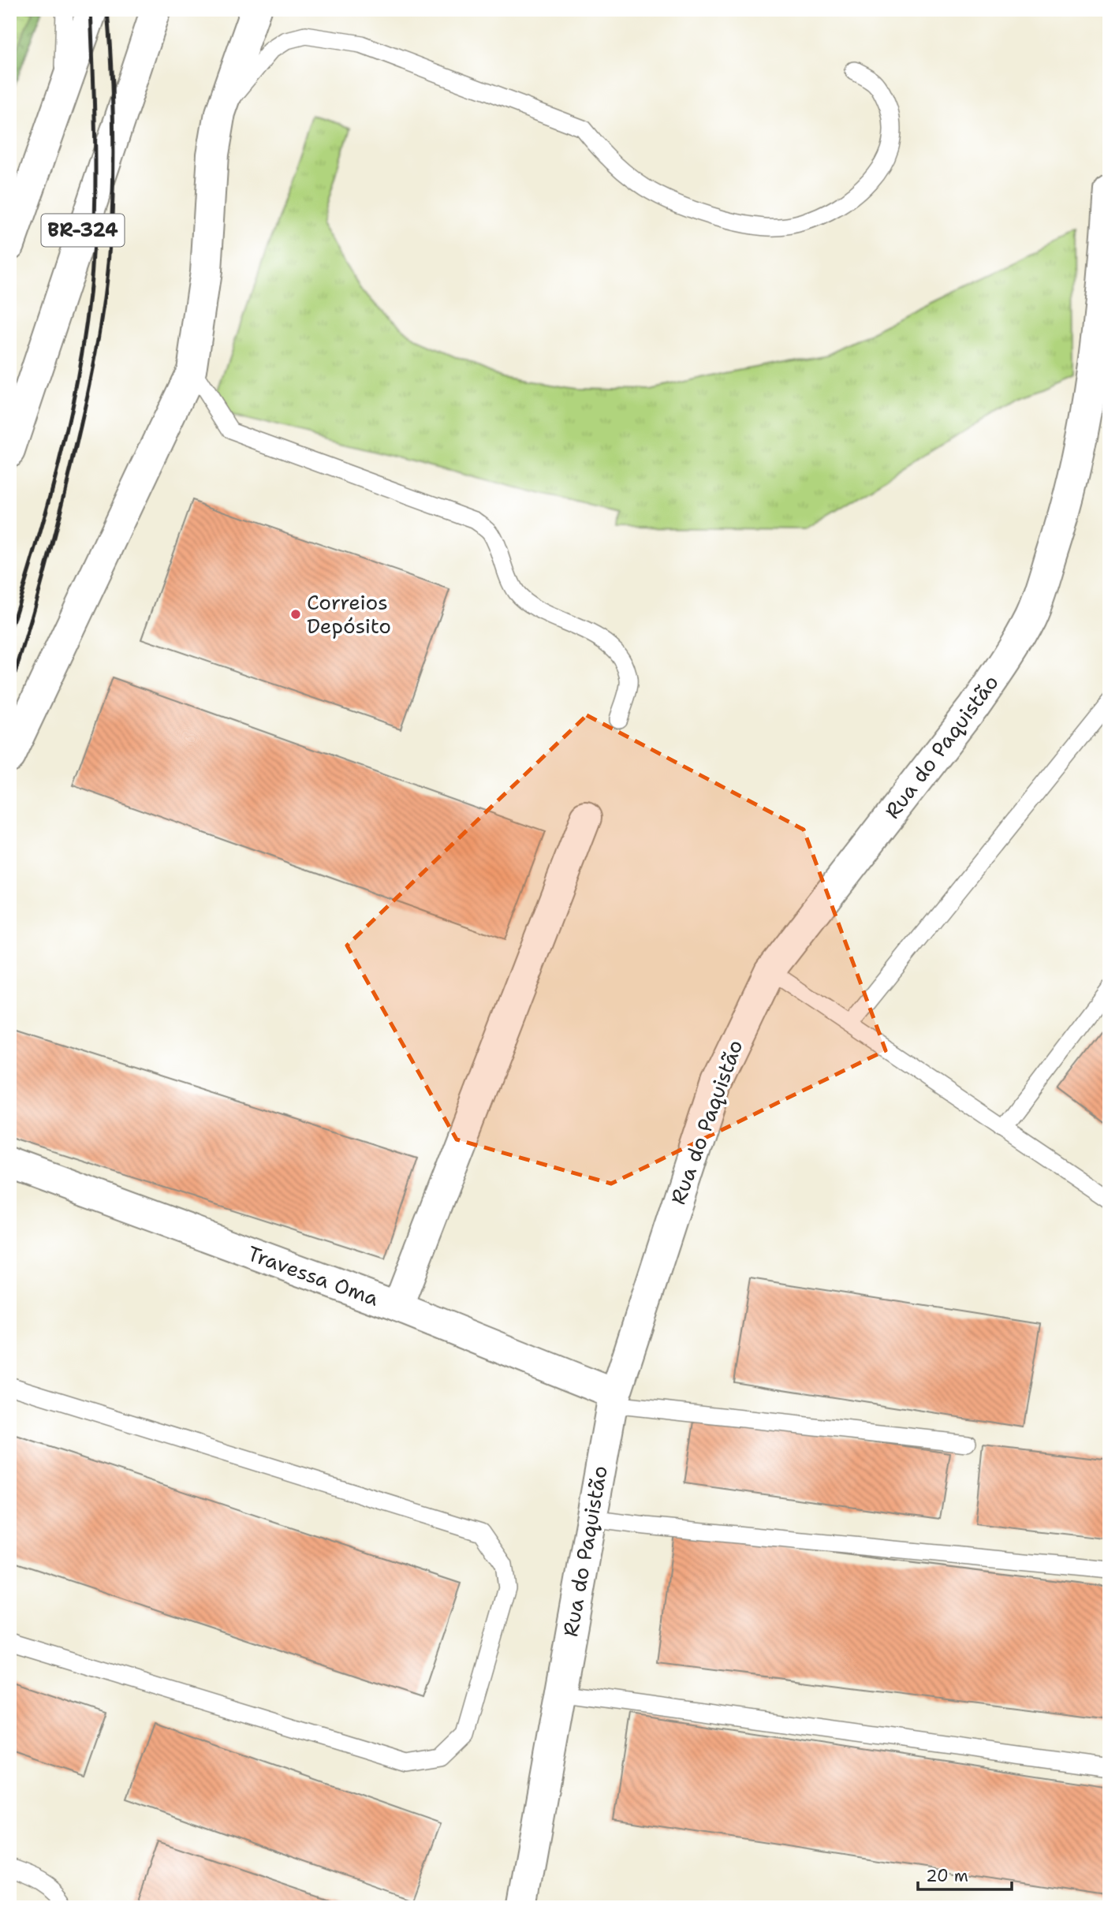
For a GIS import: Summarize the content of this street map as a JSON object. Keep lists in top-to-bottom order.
{
  "streets": {
    "main road": ["BR-324", "Rua do Paquistão", "Travessa Oma"]
  },
  "crossings": [
    ["Rua do Paquistão", "Travessa Oma"]
  ],
  "places": ["Correios Depósito"],
  "scale_bar": "20 m"
}
